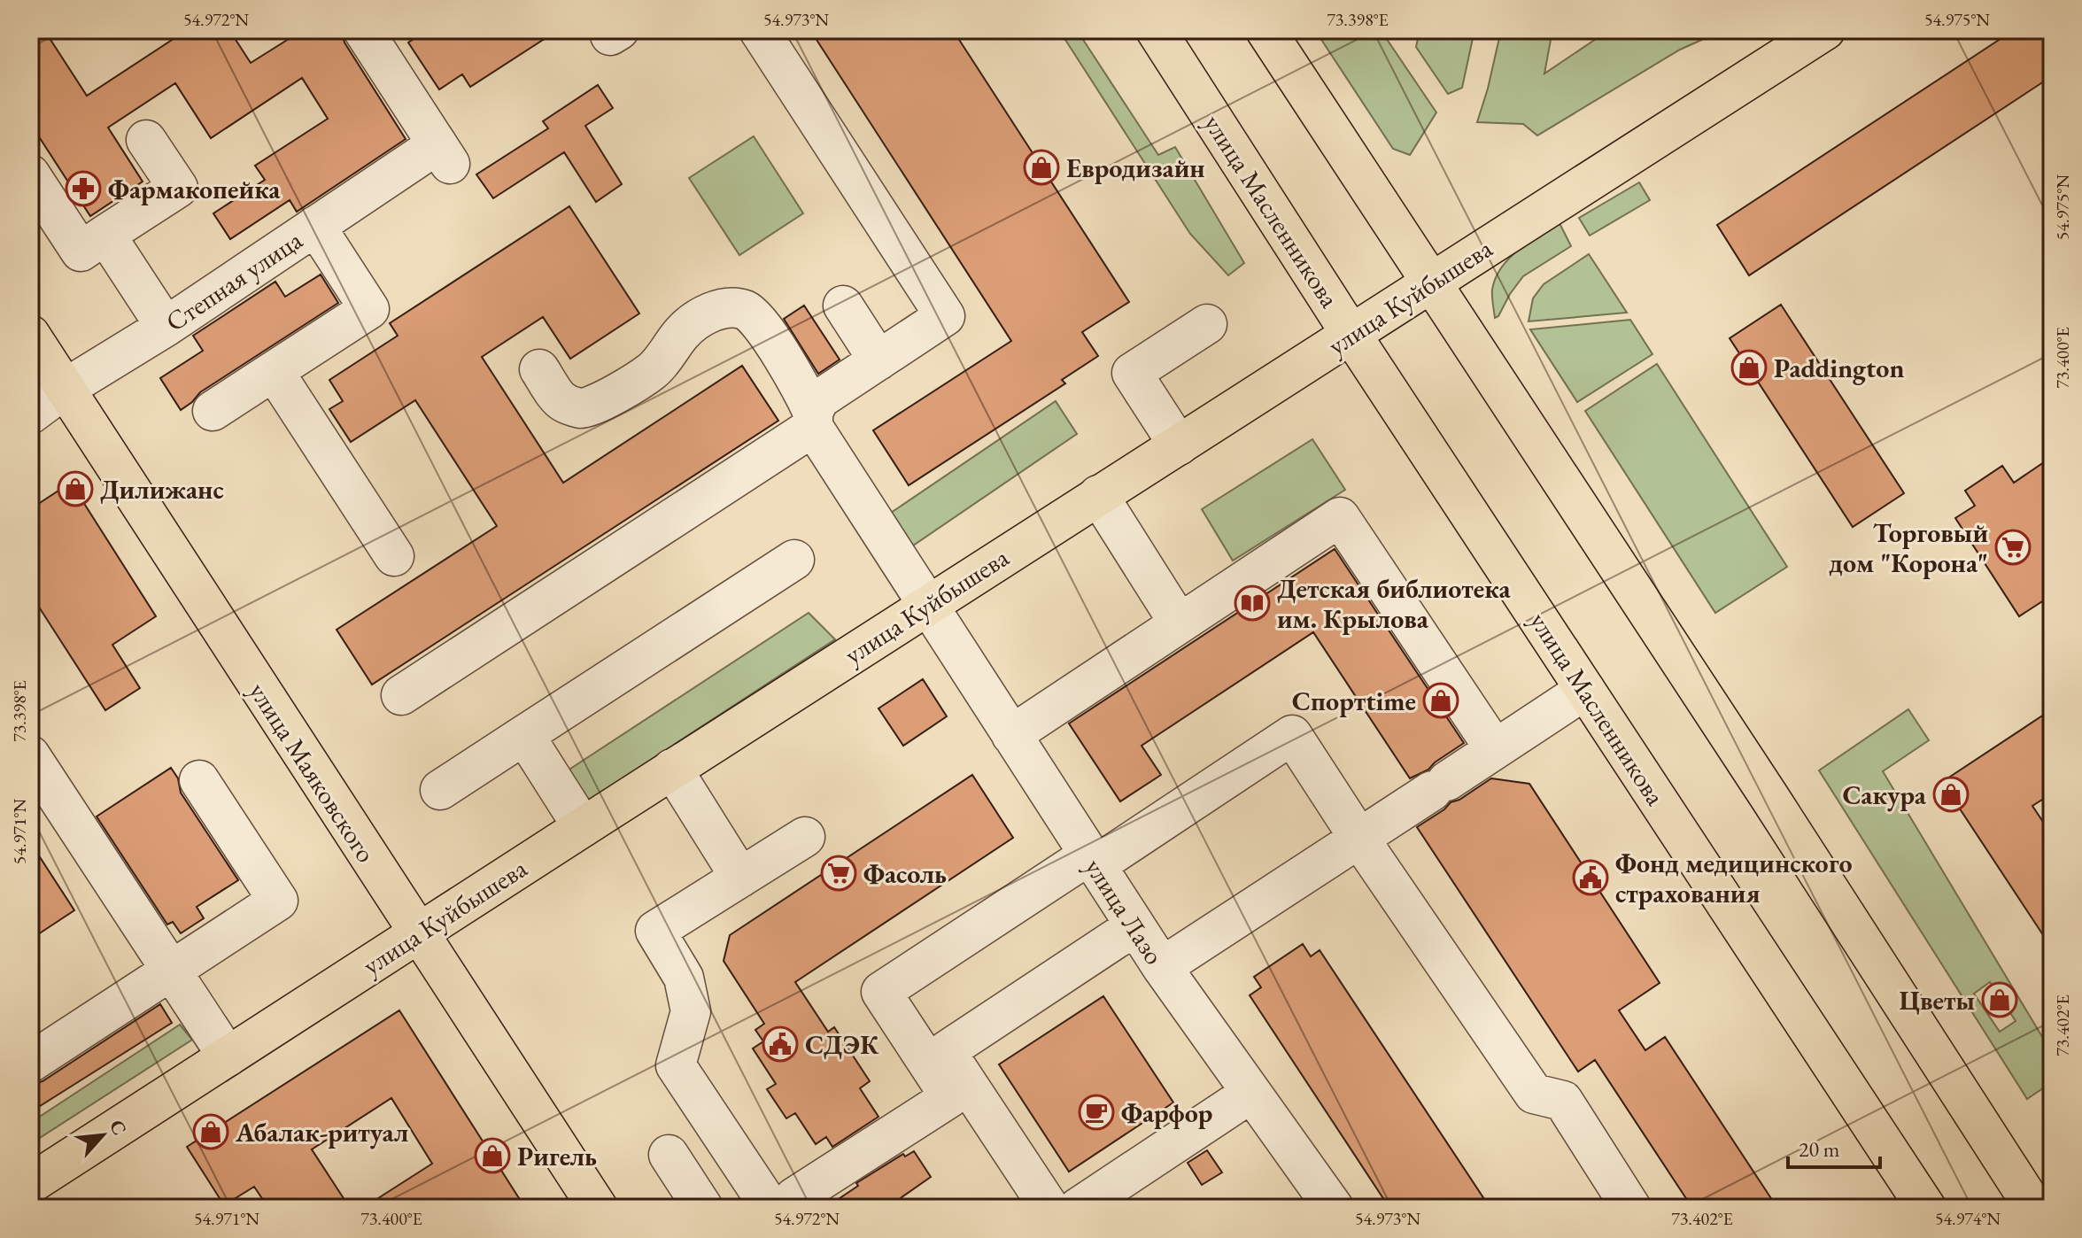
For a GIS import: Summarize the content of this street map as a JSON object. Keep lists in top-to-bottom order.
{
  "streets": {
    "main road": ["улица Масленникова", "улица Куйбышева", "улица Маяковского"],
    "street": ["Степная улица", "улица Лазо"]
  },
  "crossings": [
    ["улица Масленникова", "улица Куйбышева"],
    ["Степная улица", "улица Маяковского"],
    ["улица Куйбышева", "улица Маяковского"],
    ["улица Куйбышева", "улица Лазо"]
  ],
  "places": {
    "shop": [
      "Евродизайн",
      "Paddington",
      "Дилижанс",
      "Спортtime",
      "Сакура",
      "Цветы",
      "Абалак-ритуал",
      "Ригель"
    ],
    "pharmacy": ["Фармакопейка"],
    "supermarket": ["Торговый дом \"Корона\"", "Фасоль"],
    "library": ["Детская библиотека им. Крылова"],
    "public building": ["Фонд медицинского страхования", "СДЭК"],
    "cafe": ["Фарфор"]
  },
  "scale_bar": "20 m",
  "north": "top right",
  "coordinates": [
    "54.972°N",
    "54.973°N",
    "73.398°E",
    "54.975°N",
    "73.400°E",
    "54.971°N",
    "73.402°E",
    "54.974°N"
  ]
}
